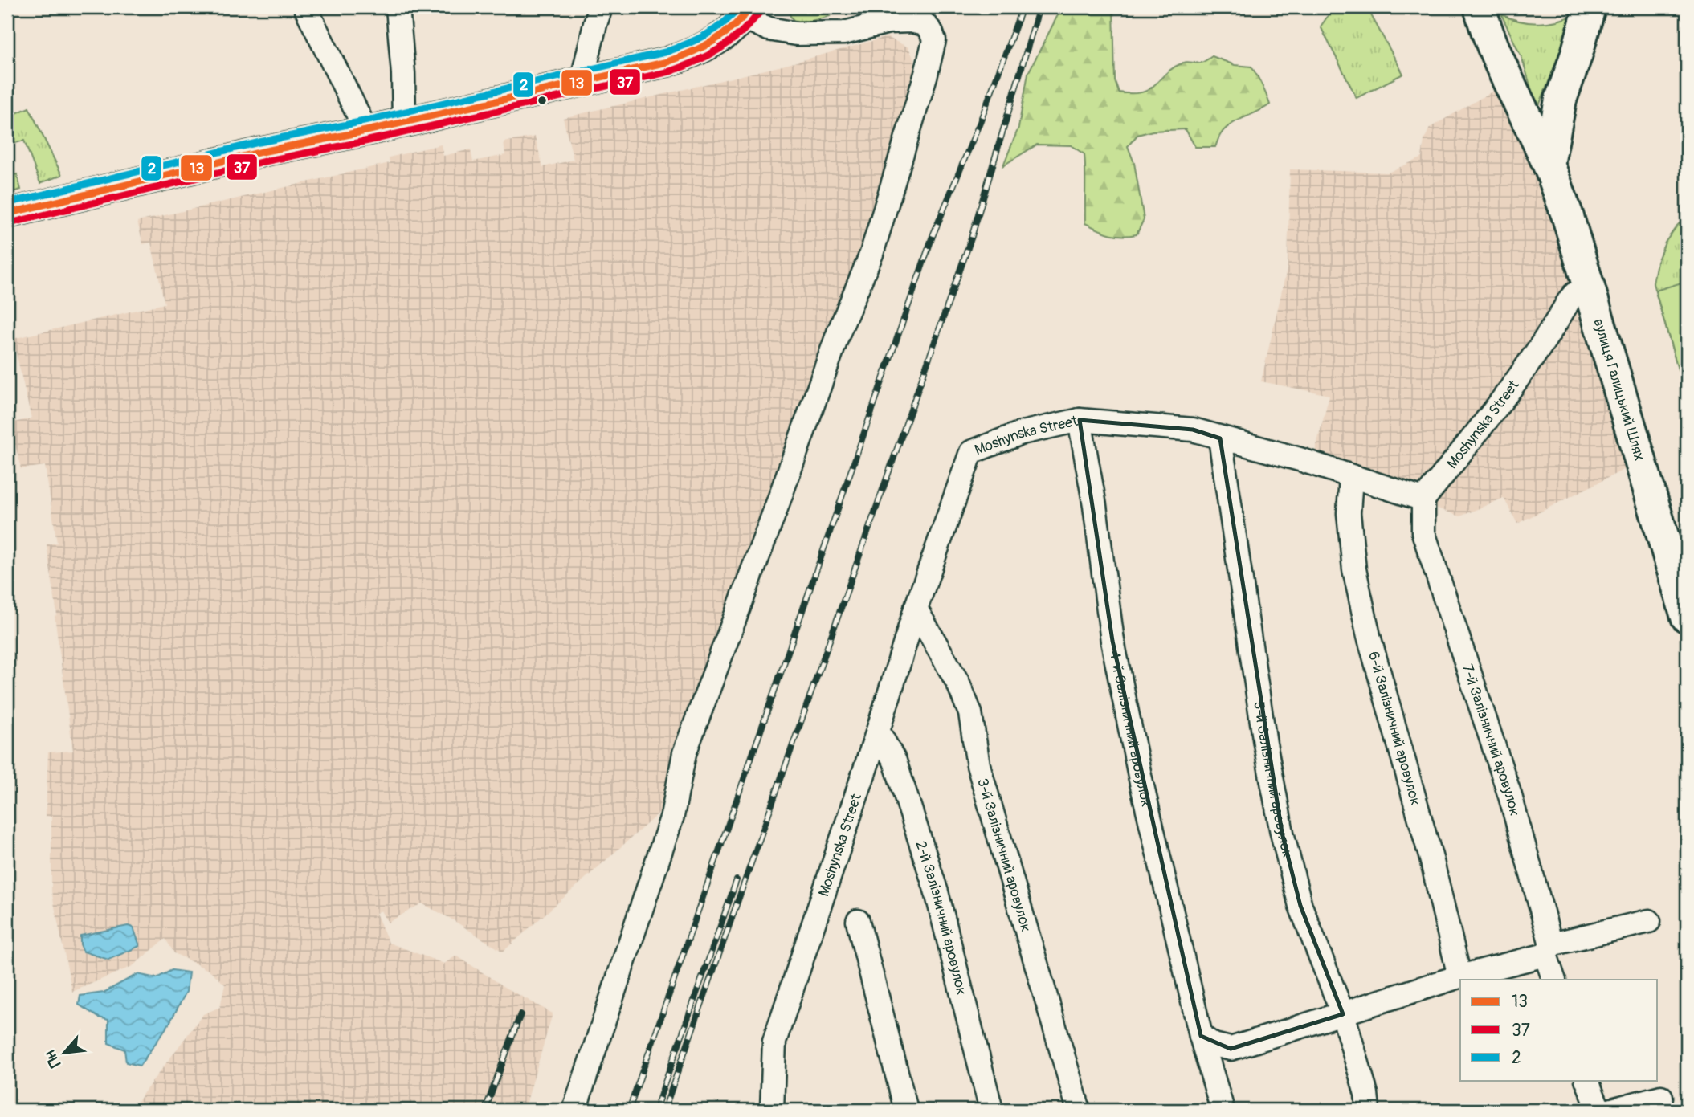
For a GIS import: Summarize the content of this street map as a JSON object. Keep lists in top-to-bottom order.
{
  "streets": {
    "highway": ["вулиця Галицький Шлях"],
    "street": [
      "Moshynska Street",
      "6-й Залізничний аровулок",
      "4-й Залізничний аровулок",
      "7-й Залізничний аровулок",
      "5-й Залізничний аровулок",
      "3-й Залізничний аровулок",
      "2-й Залізничний аровулок"
    ]
  },
  "crossings": [
    ["вулиця Галицький Шлях", "Moshynska Street"],
    ["Moshynska Street", "6-й Залізничний аровулок"],
    ["Moshynska Street", "4-й Залізничний аровулок"],
    ["Moshynska Street", "7-й Залізничний аровулок"],
    ["Moshynska Street", "5-й Залізничний аровулок"],
    ["Moshynska Street", "3-й Залізничний аровулок"],
    ["Moshynska Street", "2-й Залізничний аровулок"]
  ],
  "lines": ["transit line 13", "transit line 2", "transit line 37"],
  "legend": ["13", "37", "2"],
  "north": "bottom left"
}
